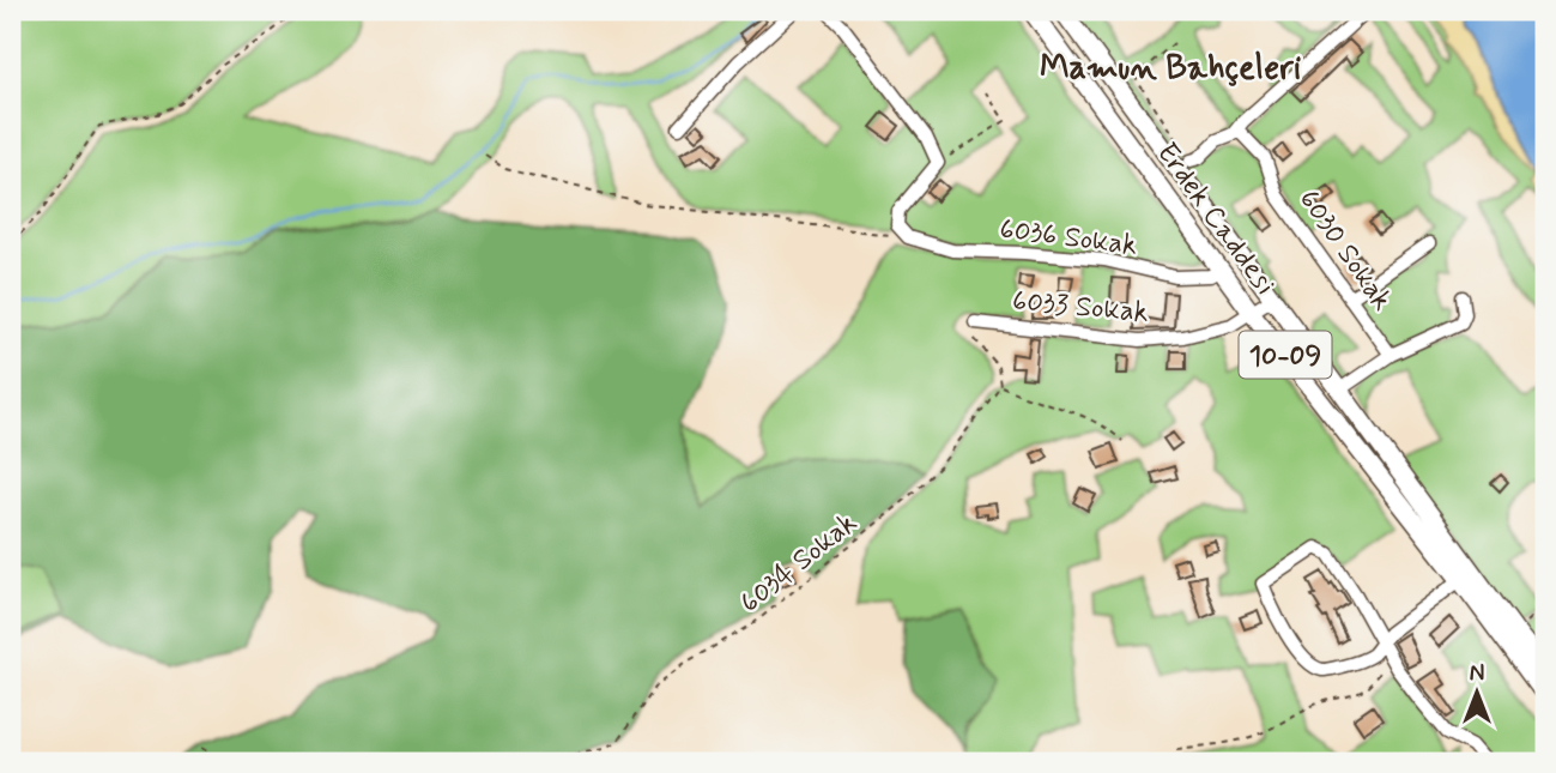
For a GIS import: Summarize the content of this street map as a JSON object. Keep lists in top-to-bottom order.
{
  "streets": {
    "main road": ["Erdek Caddesi", "10-09"],
    "lane": ["6036 Sokak", "6030 Sokak", "6033 Sokak"],
    "path": ["6034 Sokak"]
  },
  "crossings": [
    ["Erdek Caddesi", "6036 Sokak"],
    ["Erdek Caddesi", "6033 Sokak"]
  ],
  "districts": ["Mamun Bahçeleri"],
  "north": "top"
}
